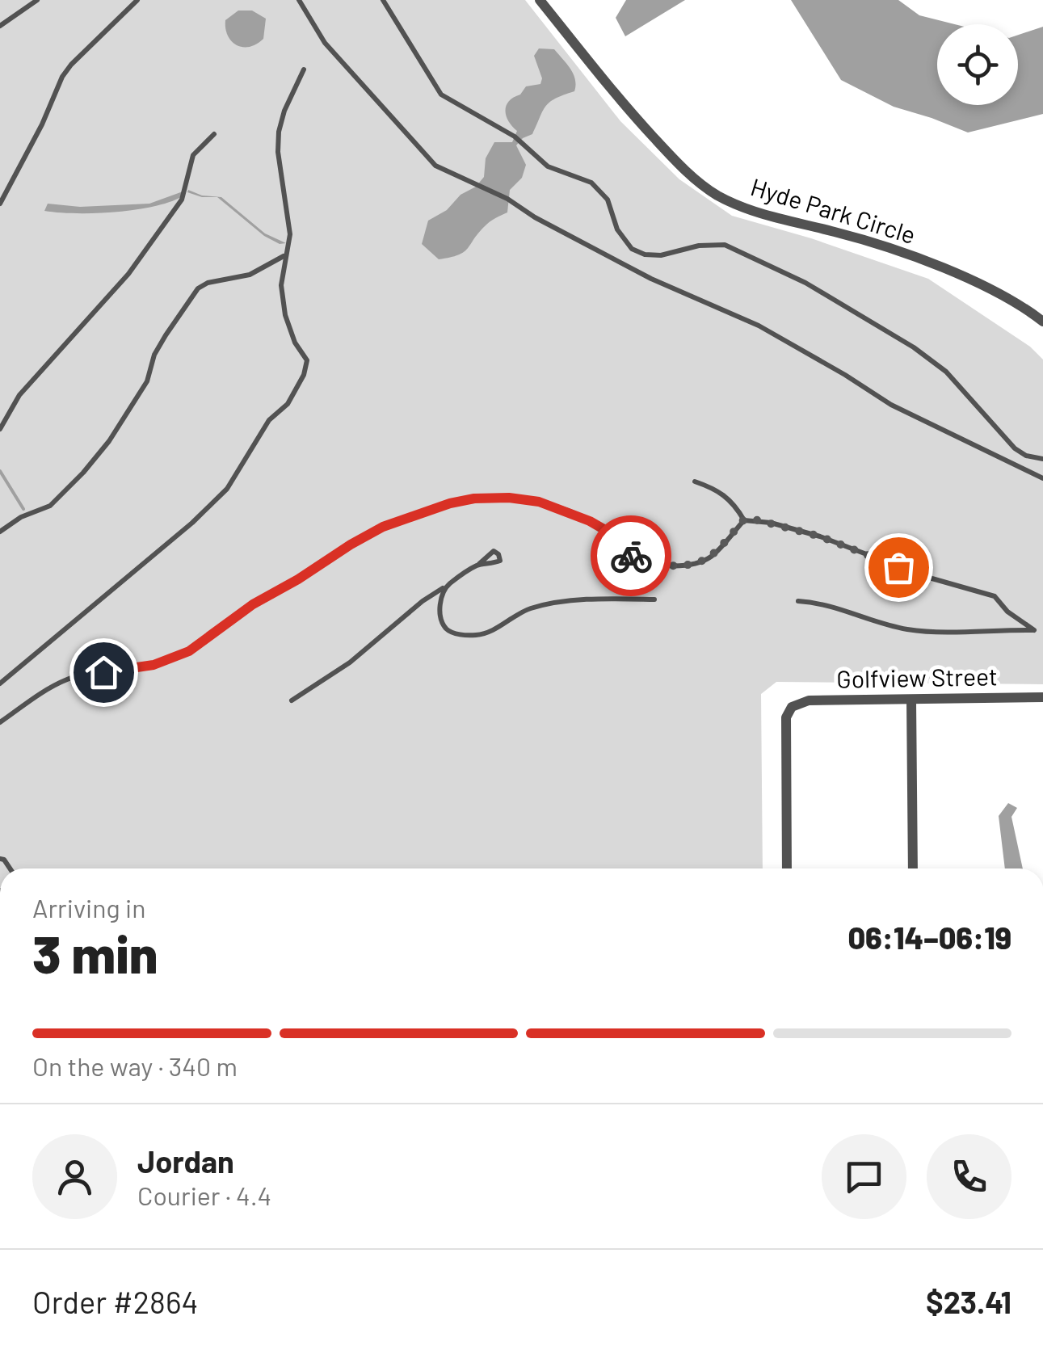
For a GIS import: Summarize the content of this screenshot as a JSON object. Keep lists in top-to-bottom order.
{
  "streets": {
    "street": ["Hyde Park Circle", "Golfview Street"]
  },
  "page": {
    "heading": ["3 min", "Arriving in", "06:14–06:19"],
    "panel": [
      "Jordan",
      "Courier · 4.4",
      "Order #2864",
      "$23.41"
    ],
    "bar": "On the way · 340 m"
  }
}
